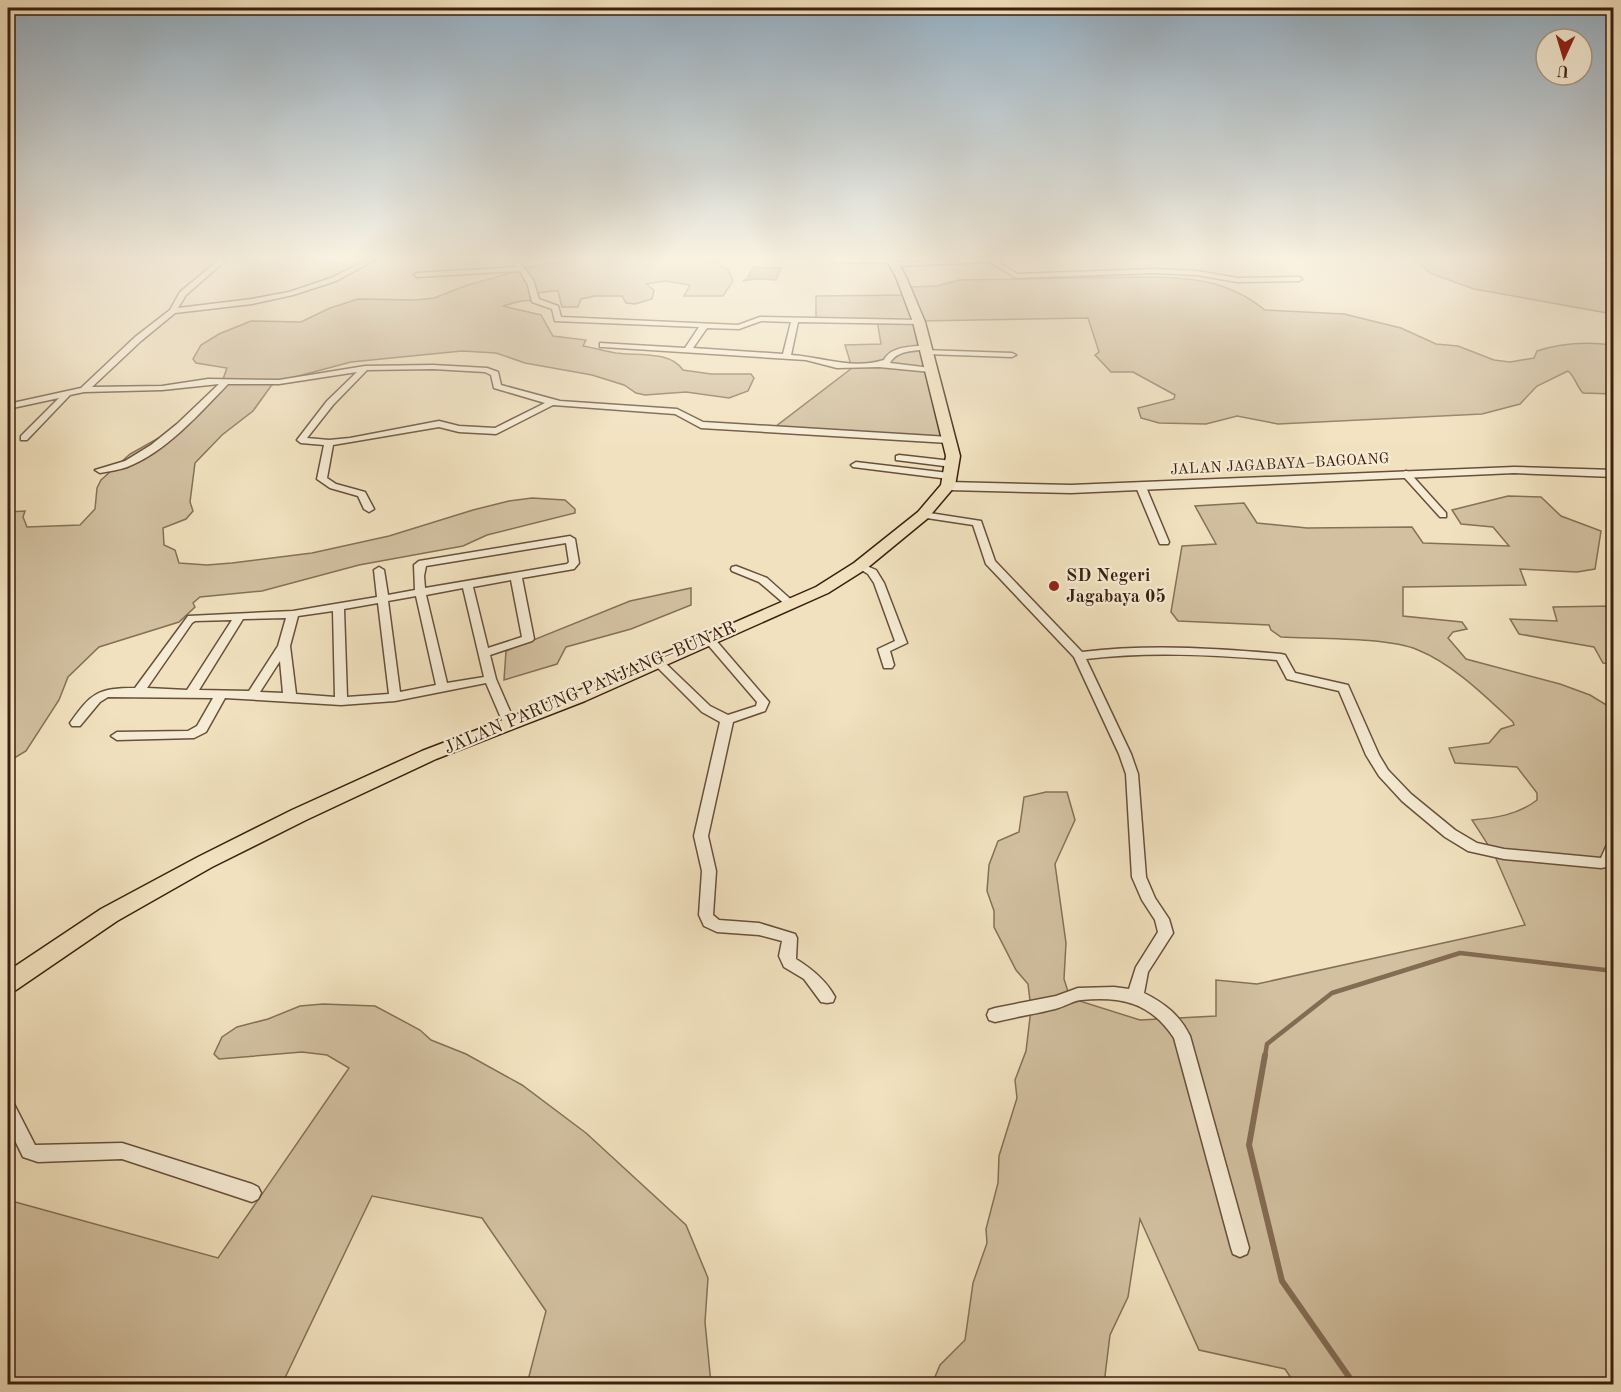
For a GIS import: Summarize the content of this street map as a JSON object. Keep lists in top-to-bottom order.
{
  "streets": {
    "main road": ["JALAN PARUNG PANJANG–BUNAR"],
    "street": ["JALAN JAGABAYA–BAGOANG"]
  },
  "crossings": [
    ["JALAN JAGABAYA–BAGOANG", "JALAN PARUNG PANJANG–BUNAR"]
  ],
  "places": ["SD Negeri Jagabaya 05"],
  "north": "bottom"
}
